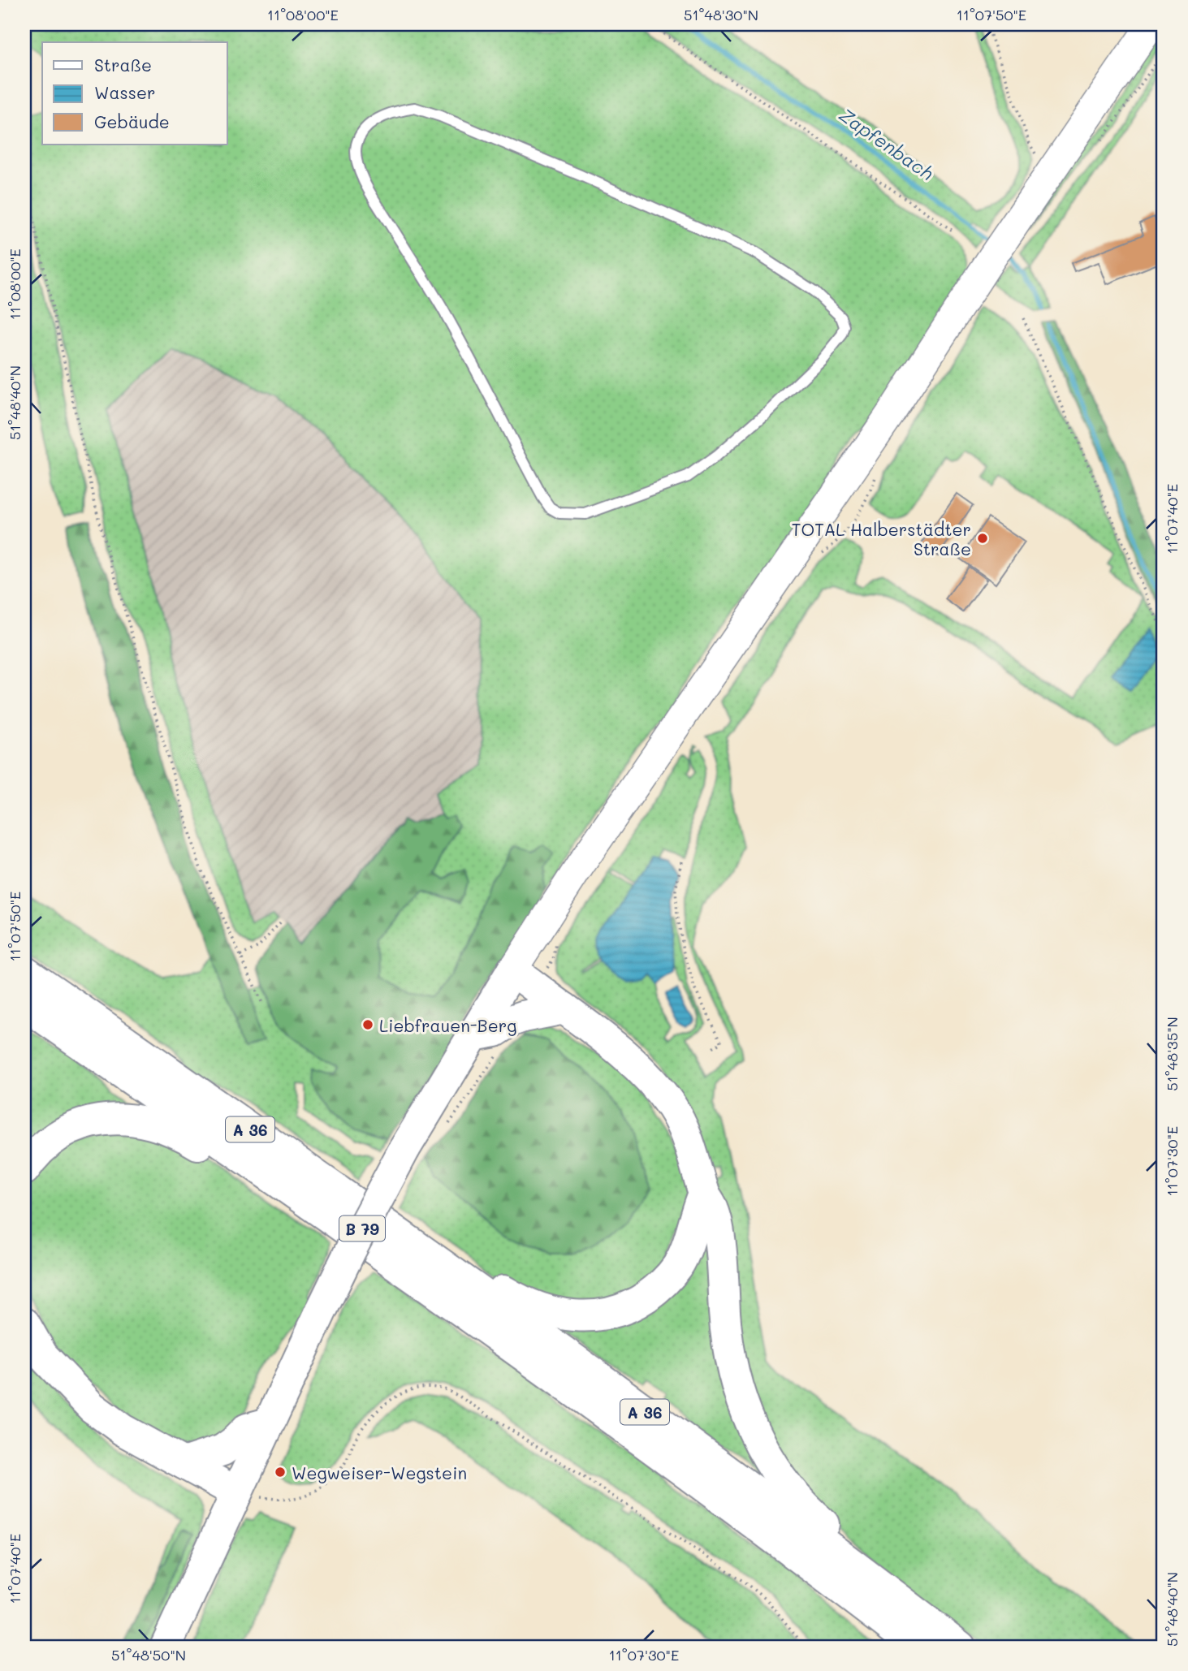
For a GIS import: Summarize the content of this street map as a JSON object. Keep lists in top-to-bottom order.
{
  "streets": {
    "main road": ["A 36", "B 79"]
  },
  "water": ["Zapfenbach"],
  "places": ["TOTAL Halberstädter Straße", "Liebfrauen-Berg", "Wegweiser-Wegstein"],
  "legend": ["Straße", "Wasser", "Gebäude"],
  "coordinates": [
    "11°08'00\"E",
    "51°48'30\"N",
    "11°07'50\"E",
    "51°48'40\"N",
    "11°07'40\"E",
    "51°48'35\"N",
    "11°07'30\"E",
    "51°48'50\"N"
  ]
}
